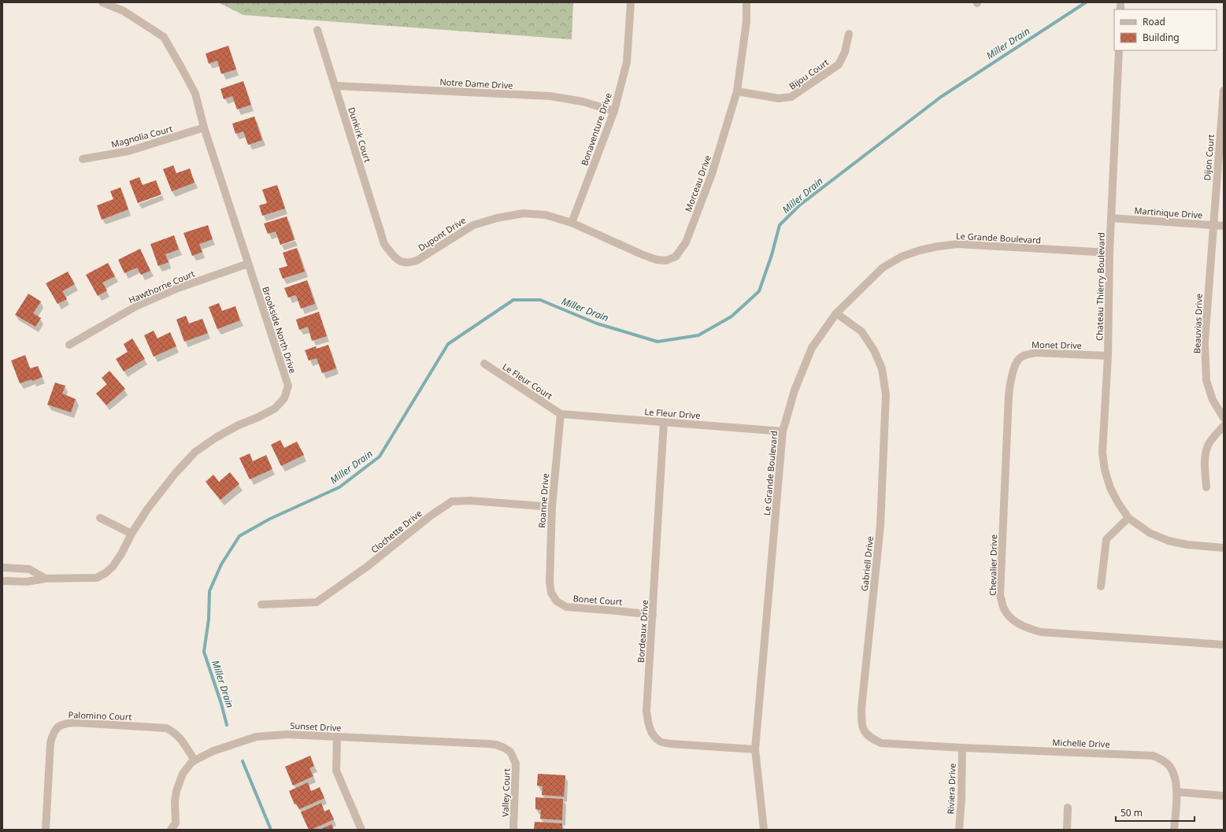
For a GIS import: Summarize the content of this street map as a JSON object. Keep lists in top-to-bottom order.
{
  "streets": {
    "street": [
      "Bijou Court",
      "Notre Dame Drive",
      "Bonaventure Drive",
      "Dunkirk Court",
      "Magnolia Court",
      "Dijon Court",
      "Morceau Drive",
      "Martinique Drive",
      "Dupont Drive",
      "Le Grande Boulevard",
      "Hawthorne Court",
      "Chateau Thierry Boulevard",
      "Beauvias Drive",
      "Brookside North Drive",
      "Monet Drive",
      "Le Fleur Court",
      "Le Fleur Drive",
      "Roanne Drive",
      "Clochette Drive",
      "Gabriell Drive",
      "Chevalier Drive",
      "Bonet Court",
      "Bordeaux Drive",
      "Palomino Court",
      "Sunset Drive",
      "Michelle Drive",
      "Riviera Drive",
      "Valley Court"
    ]
  },
  "crossings": [
    ["Bijou Court", "Morceau Drive"],
    ["Notre Dame Drive", "Bonaventure Drive"],
    ["Notre Dame Drive", "Dunkirk Court"],
    ["Bonaventure Drive", "Morceau Drive"],
    ["Bonaventure Drive", "Dupont Drive"],
    ["Dunkirk Court", "Dupont Drive"],
    ["Magnolia Court", "Brookside North Drive"],
    ["Dijon Court", "Martinique Drive"],
    ["Dijon Court", "Beauvias Drive"],
    ["Morceau Drive", "Dupont Drive"],
    ["Martinique Drive", "Chateau Thierry Boulevard"],
    ["Martinique Drive", "Beauvias Drive"],
    ["Le Grande Boulevard", "Chateau Thierry Boulevard"],
    ["Le Grande Boulevard", "Le Fleur Drive"],
    ["Le Grande Boulevard", "Gabriell Drive"],
    ["Le Grande Boulevard", "Bordeaux Drive"],
    ["Hawthorne Court", "Brookside North Drive"],
    ["Chateau Thierry Boulevard", "Monet Drive"],
    ["Monet Drive", "Chevalier Drive"],
    ["Le Fleur Court", "Le Fleur Drive"],
    ["Le Fleur Court", "Roanne Drive"],
    ["Le Fleur Drive", "Roanne Drive"],
    ["Le Fleur Drive", "Bordeaux Drive"],
    ["Roanne Drive", "Clochette Drive"],
    ["Roanne Drive", "Bonet Court"],
    ["Gabriell Drive", "Michelle Drive"],
    ["Gabriell Drive", "Riviera Drive"],
    ["Bonet Court", "Bordeaux Drive"],
    ["Palomino Court", "Sunset Drive"],
    ["Sunset Drive", "Valley Court"],
    ["Michelle Drive", "Riviera Drive"]
  ],
  "water": ["Miller Drain"],
  "legend": ["Road", "Building"],
  "scale_bar": "50 m"
}
